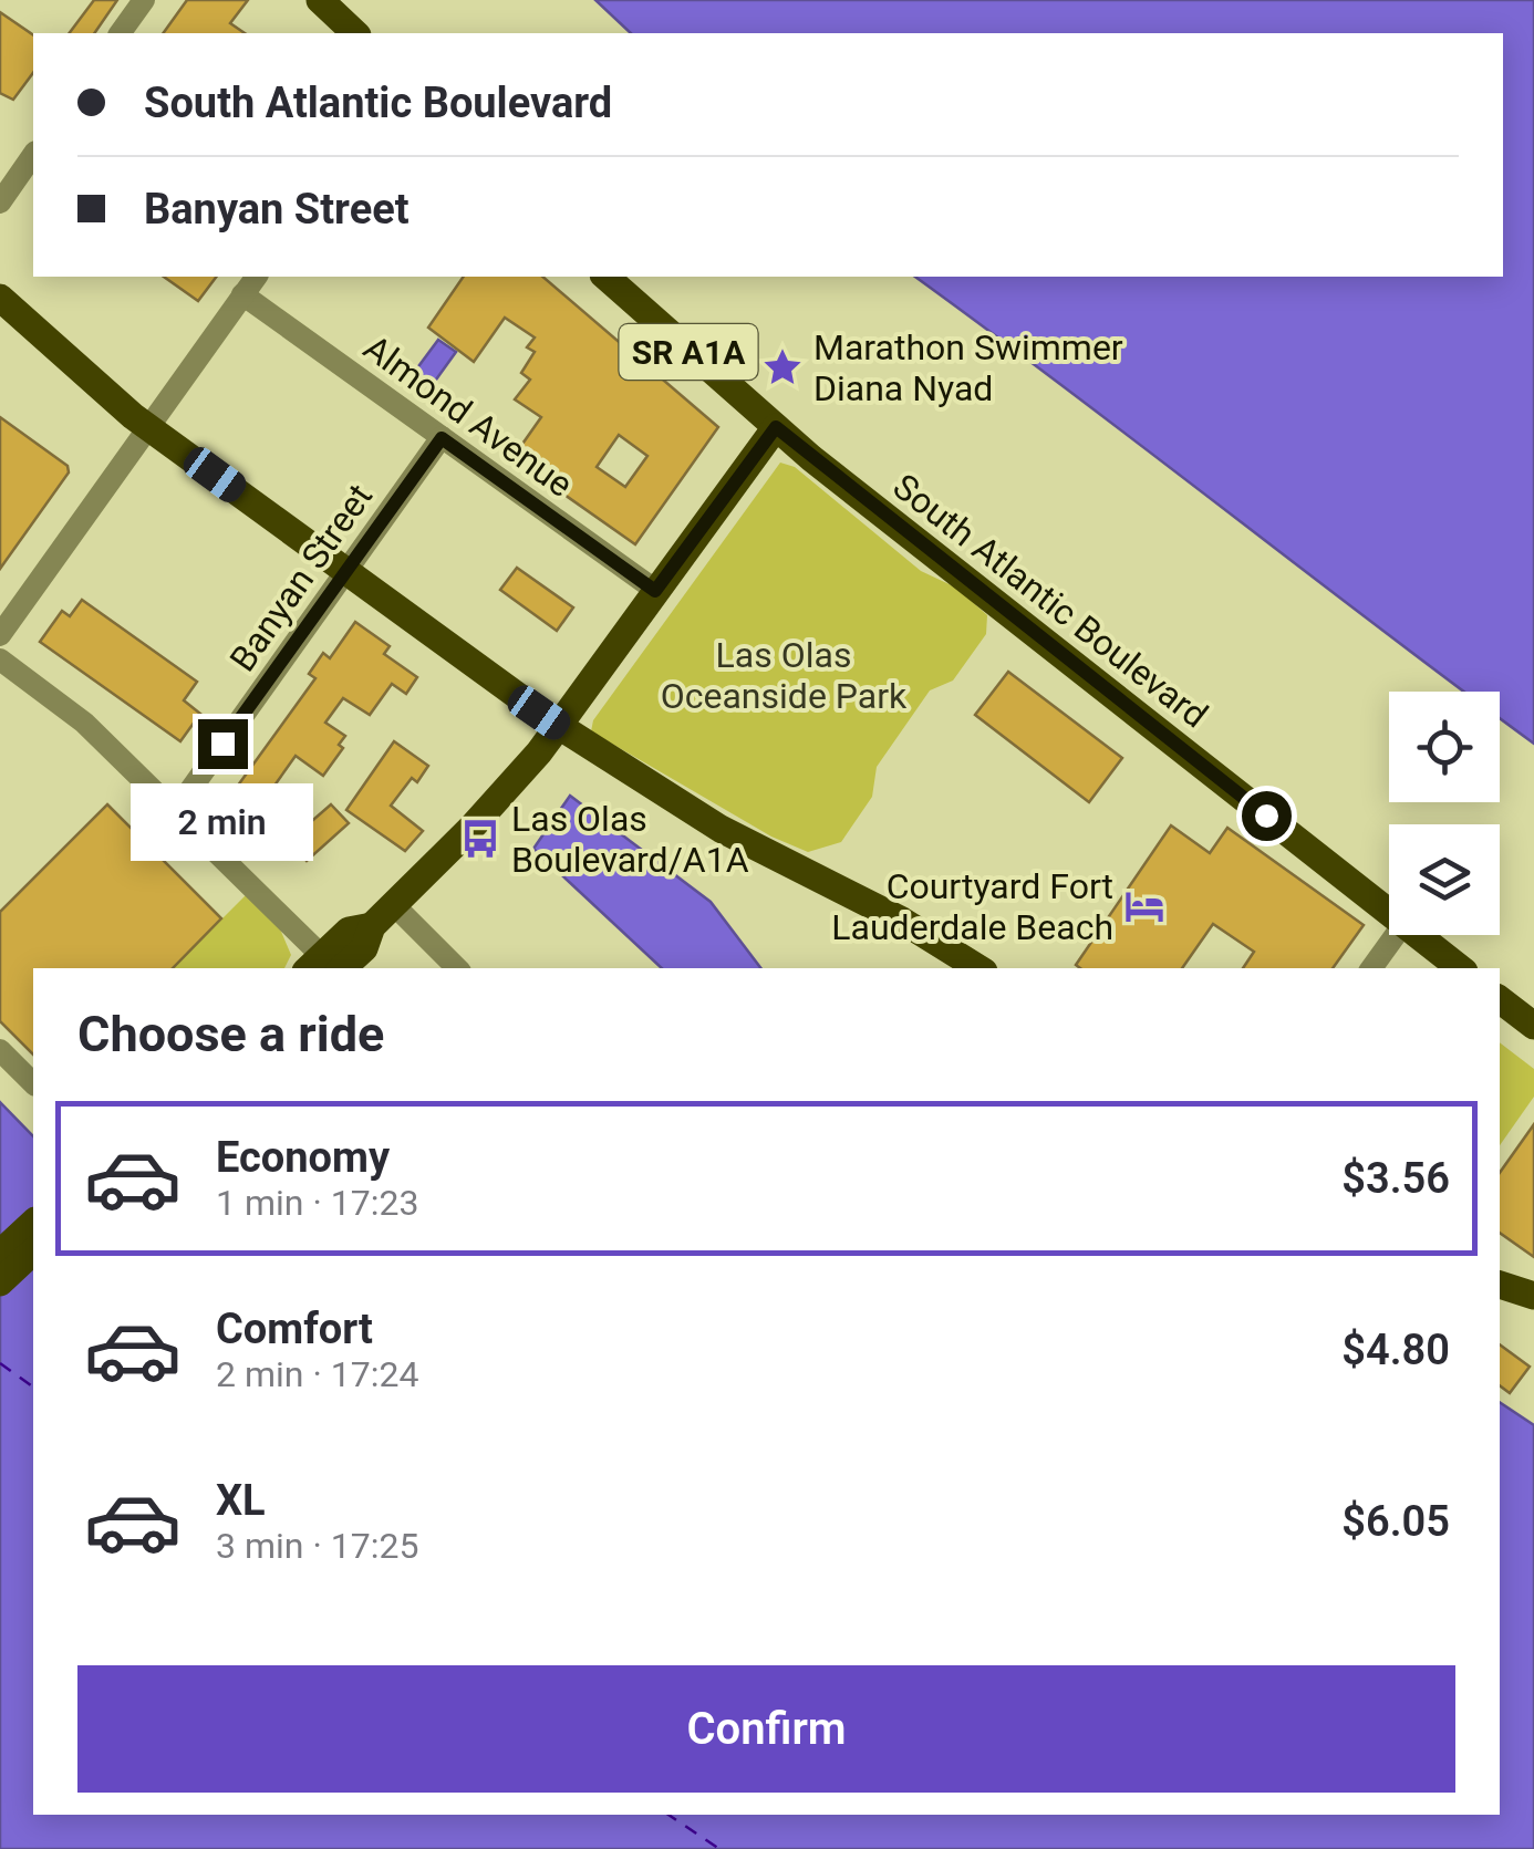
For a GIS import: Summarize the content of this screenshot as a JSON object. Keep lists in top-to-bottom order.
{
  "streets": {
    "main road": ["SR A1A", "South Atlantic Boulevard"],
    "street": ["Almond Avenue", "Banyan Street"]
  },
  "crossings": [
    ["Almond Avenue", "Banyan Street"]
  ],
  "parks": ["Las Olas Oceanside Park"],
  "places": {
    "place": ["Marathon Swimmer Diana Nyad"],
    "bus stop": ["Las Olas Boulevard/A1A"],
    "hotel": ["Courtyard Fort Lauderdale Beach"]
  },
  "page": {
    "banner": ["South Atlantic Boulevard", "Banyan Street"],
    "bubble": "2 min",
    "heading": "Choose a ride",
    "list": [
      {
        "name": "Economy",
        "note": "1 min · 17:23",
        "value": "$3.56"
      },
      {
        "name": "Comfort",
        "note": "2 min · 17:24",
        "value": "$4.80"
      },
      {
        "name": "XL",
        "note": "3 min · 17:25",
        "value": "$6.05"
      }
    ],
    "buttons": "Confirm"
  }
}
